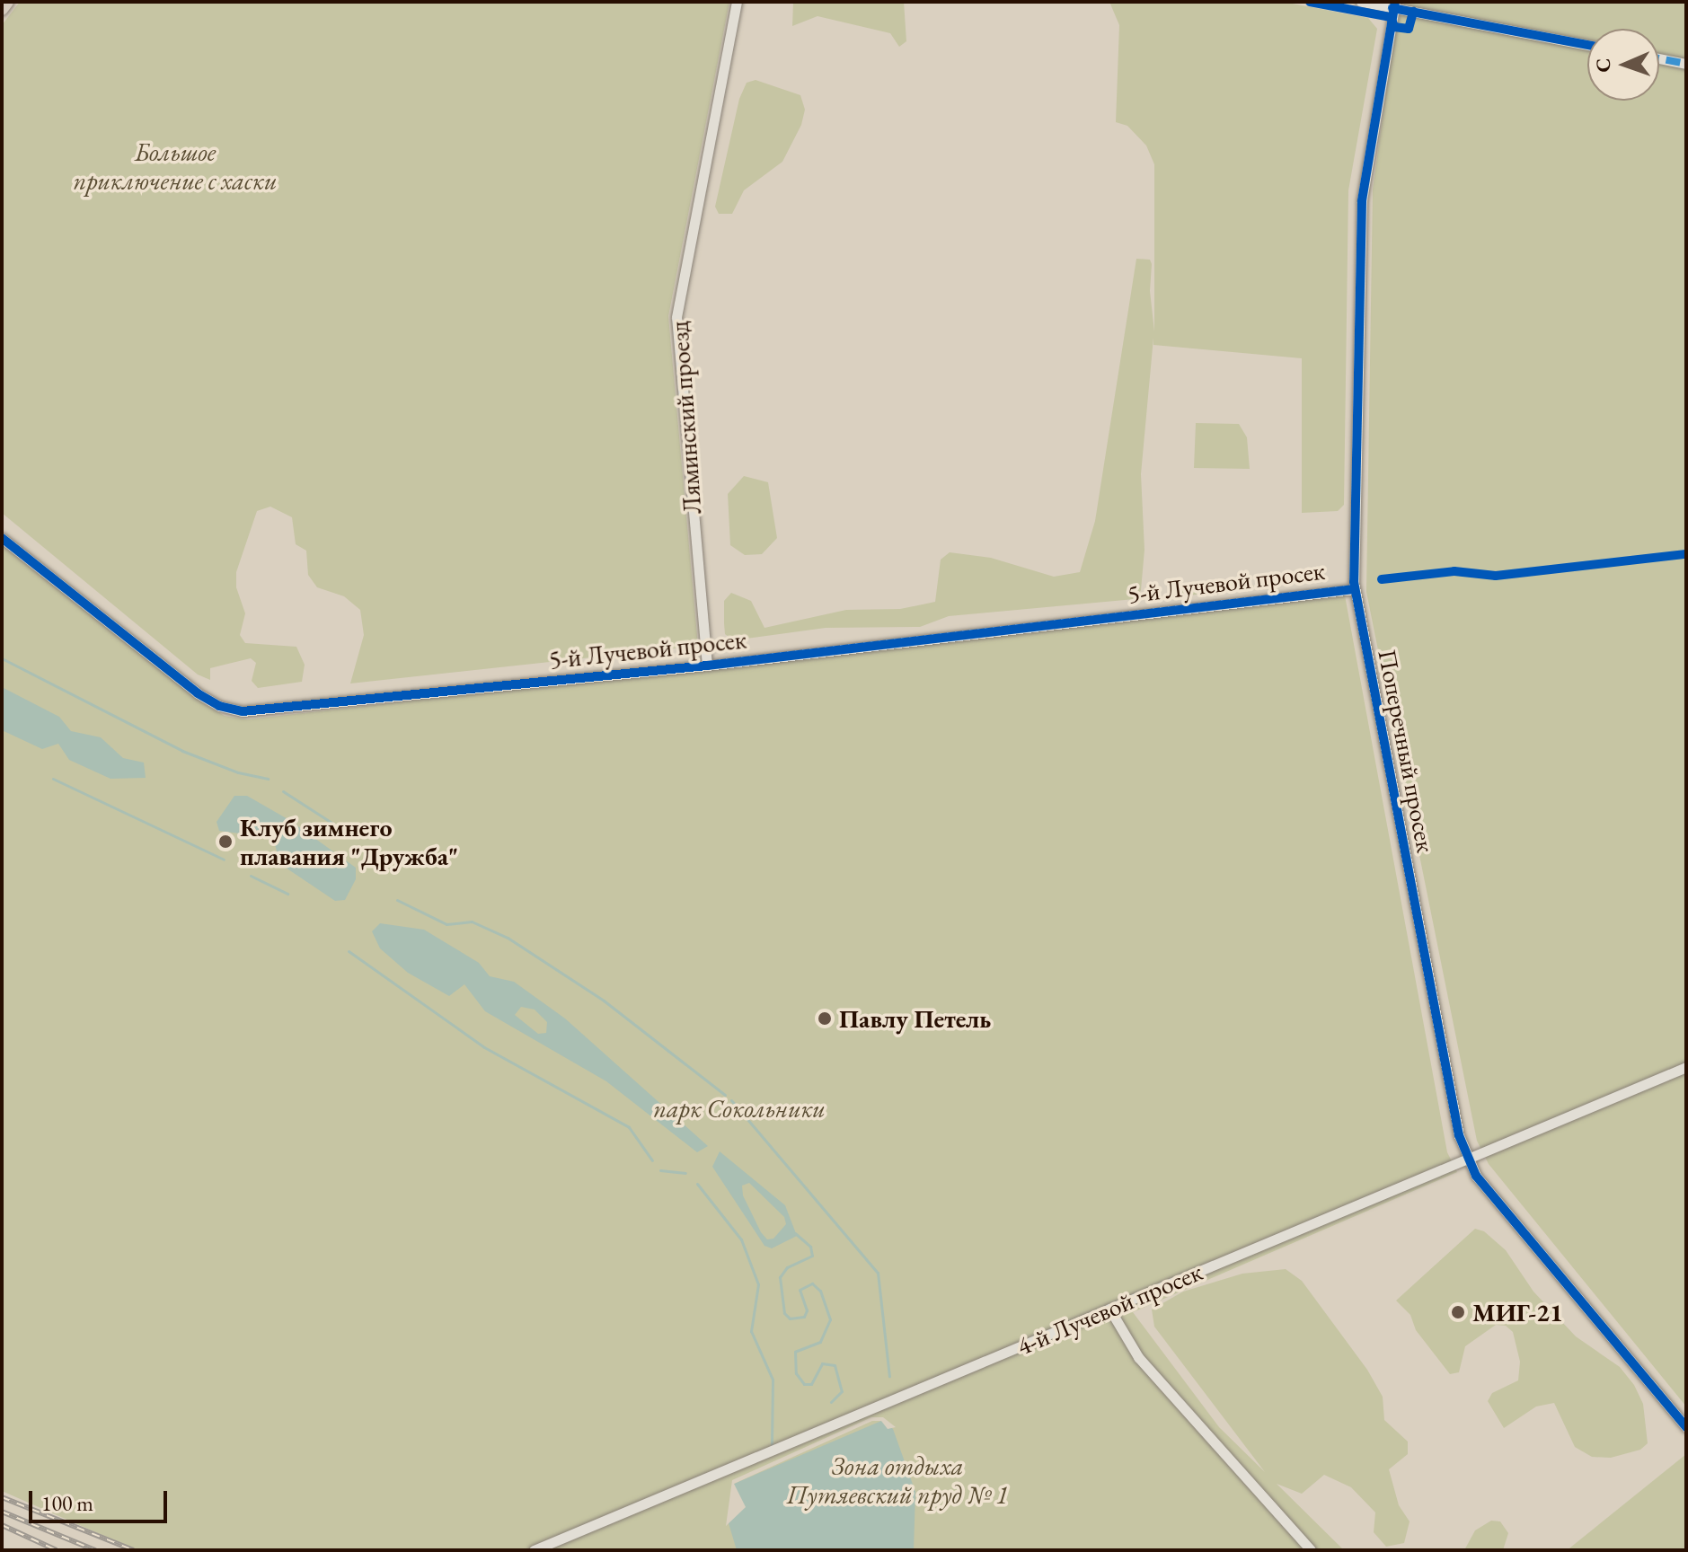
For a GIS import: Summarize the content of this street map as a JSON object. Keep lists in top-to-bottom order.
{
  "streets": {
    "street": [
      "Ляминский проезд",
      "5-й Лучевой просек",
      "Поперечный просек",
      "4-й Лучевой просек"
    ]
  },
  "crossings": [
    ["Ляминский проезд", "5-й Лучевой просек"],
    ["5-й Лучевой просек", "Поперечный просек"],
    ["Поперечный просек", "4-й Лучевой просек"]
  ],
  "parks": ["Большое приключение с хаски", "парк Сокольники", "Зона отдыха Путяевский пруд № 1"],
  "places": ["Клуб зимнего плавания \"Дружба\"", "Павлу Петель", "МИГ-21"],
  "scale_bar": "100 m",
  "north": "left"
}
